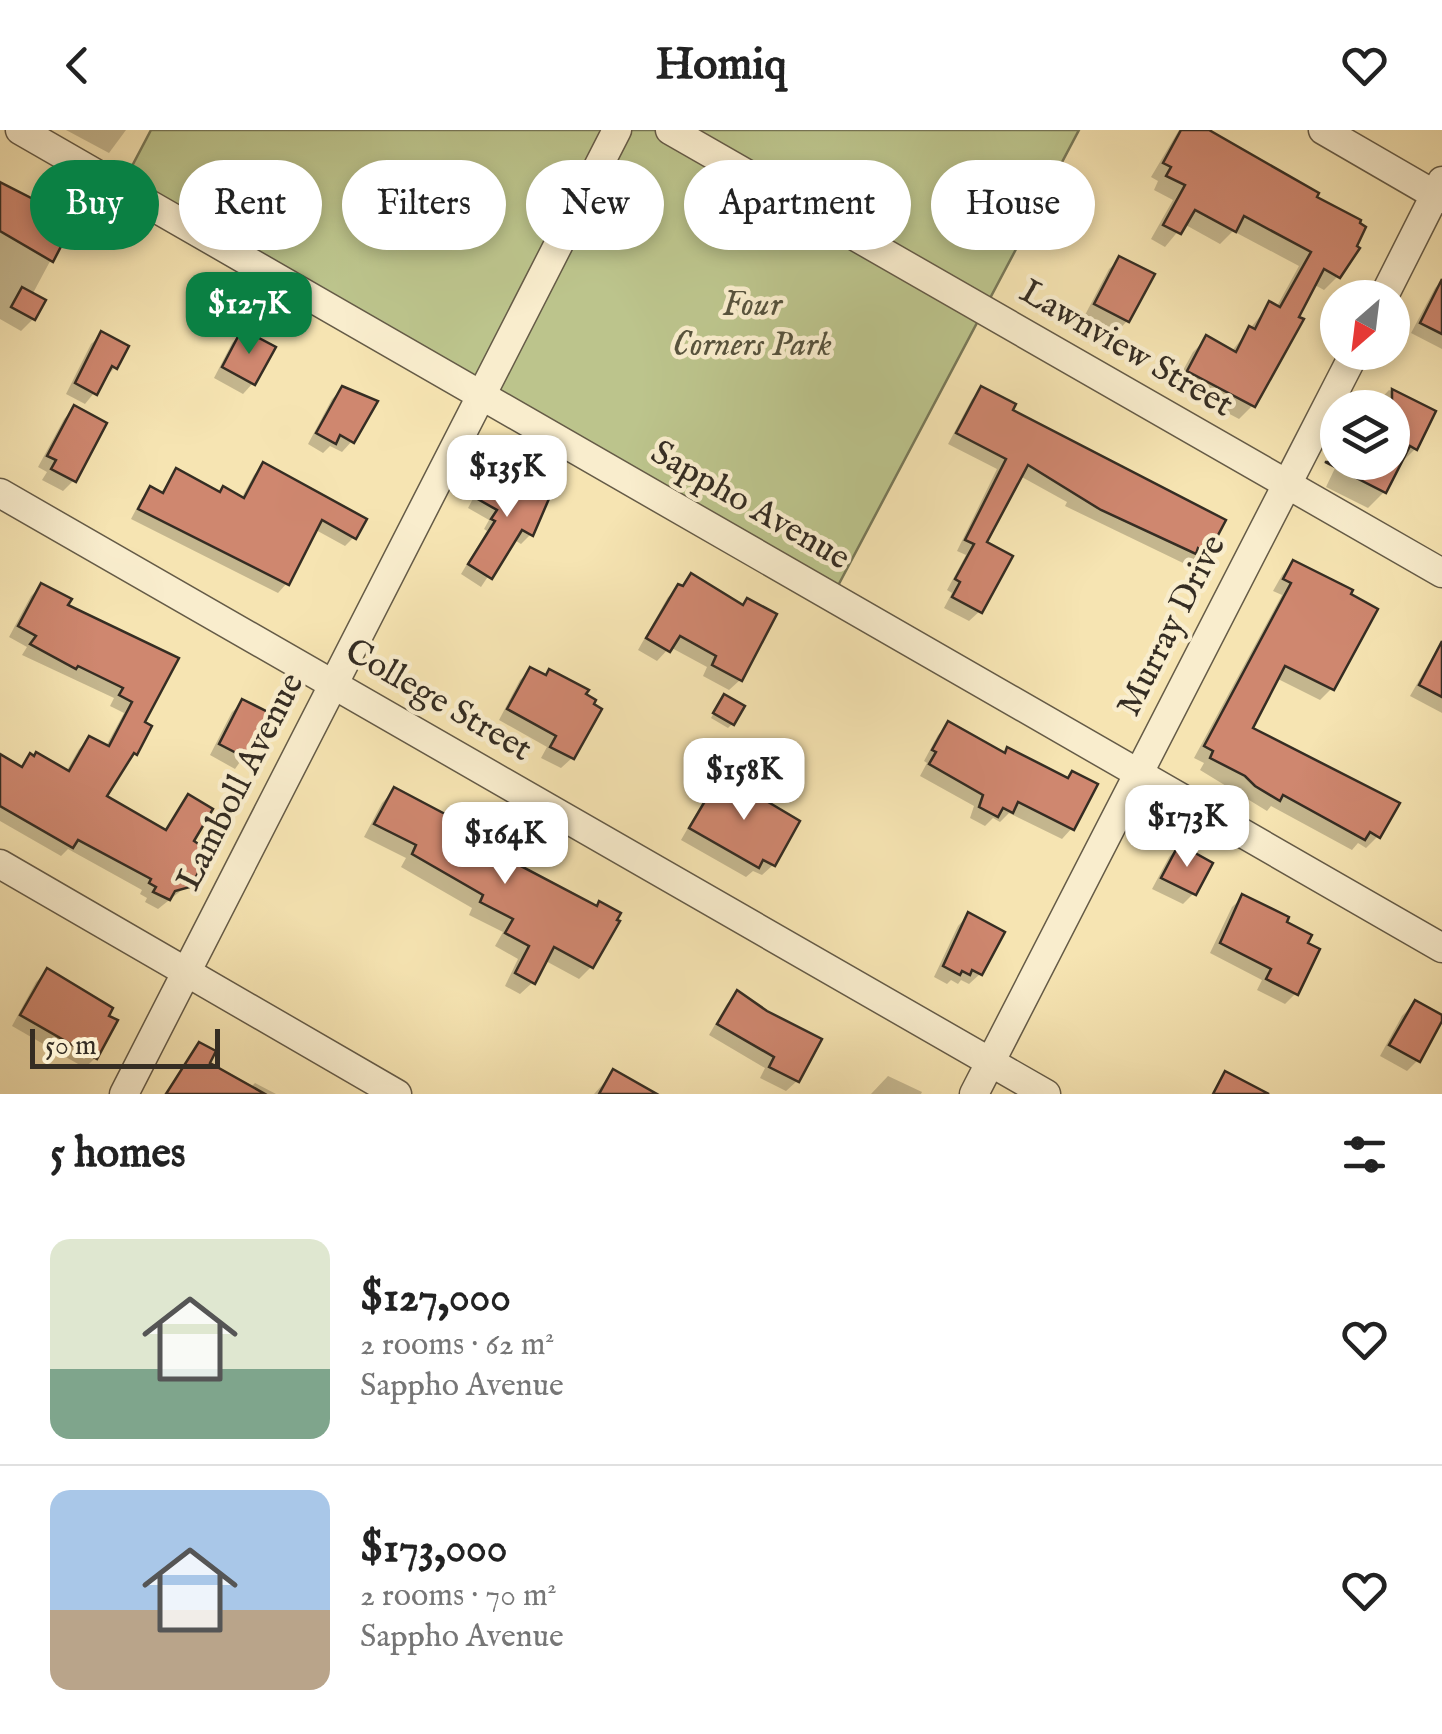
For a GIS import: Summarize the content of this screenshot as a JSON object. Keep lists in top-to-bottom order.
{
  "streets": {
    "street": [
      "Lawnview Street",
      "Sappho Avenue",
      "Murray Drive",
      "College Street",
      "Lamboll Avenue"
    ]
  },
  "crossings": [
    ["Lawnview Street", "Murray Drive"],
    ["Sappho Avenue", "Murray Drive"],
    ["Sappho Avenue", "Lamboll Avenue"],
    ["Murray Drive", "College Street"],
    ["College Street", "Lamboll Avenue"]
  ],
  "parks": ["Four Corners Park"],
  "scale_bar": "50 m",
  "north": "bottom left",
  "page": {
    "header": "Homiq",
    "chip": [
      "Buy",
      "Rent",
      "Filters",
      "New",
      "Apartment",
      "House"
    ],
    "price": [
      "$127K",
      "$135K",
      "$158K",
      "$173K",
      "$164K"
    ],
    "scale": "50 m",
    "heading": "5 homes",
    "list": [
      {
        "name": "$127,000",
        "note": "2 rooms · 62 m² · Sappho Avenue"
      },
      {
        "name": "$173,000",
        "note": "2 rooms · 70 m² · Sappho Avenue"
      }
    ]
  }
}
